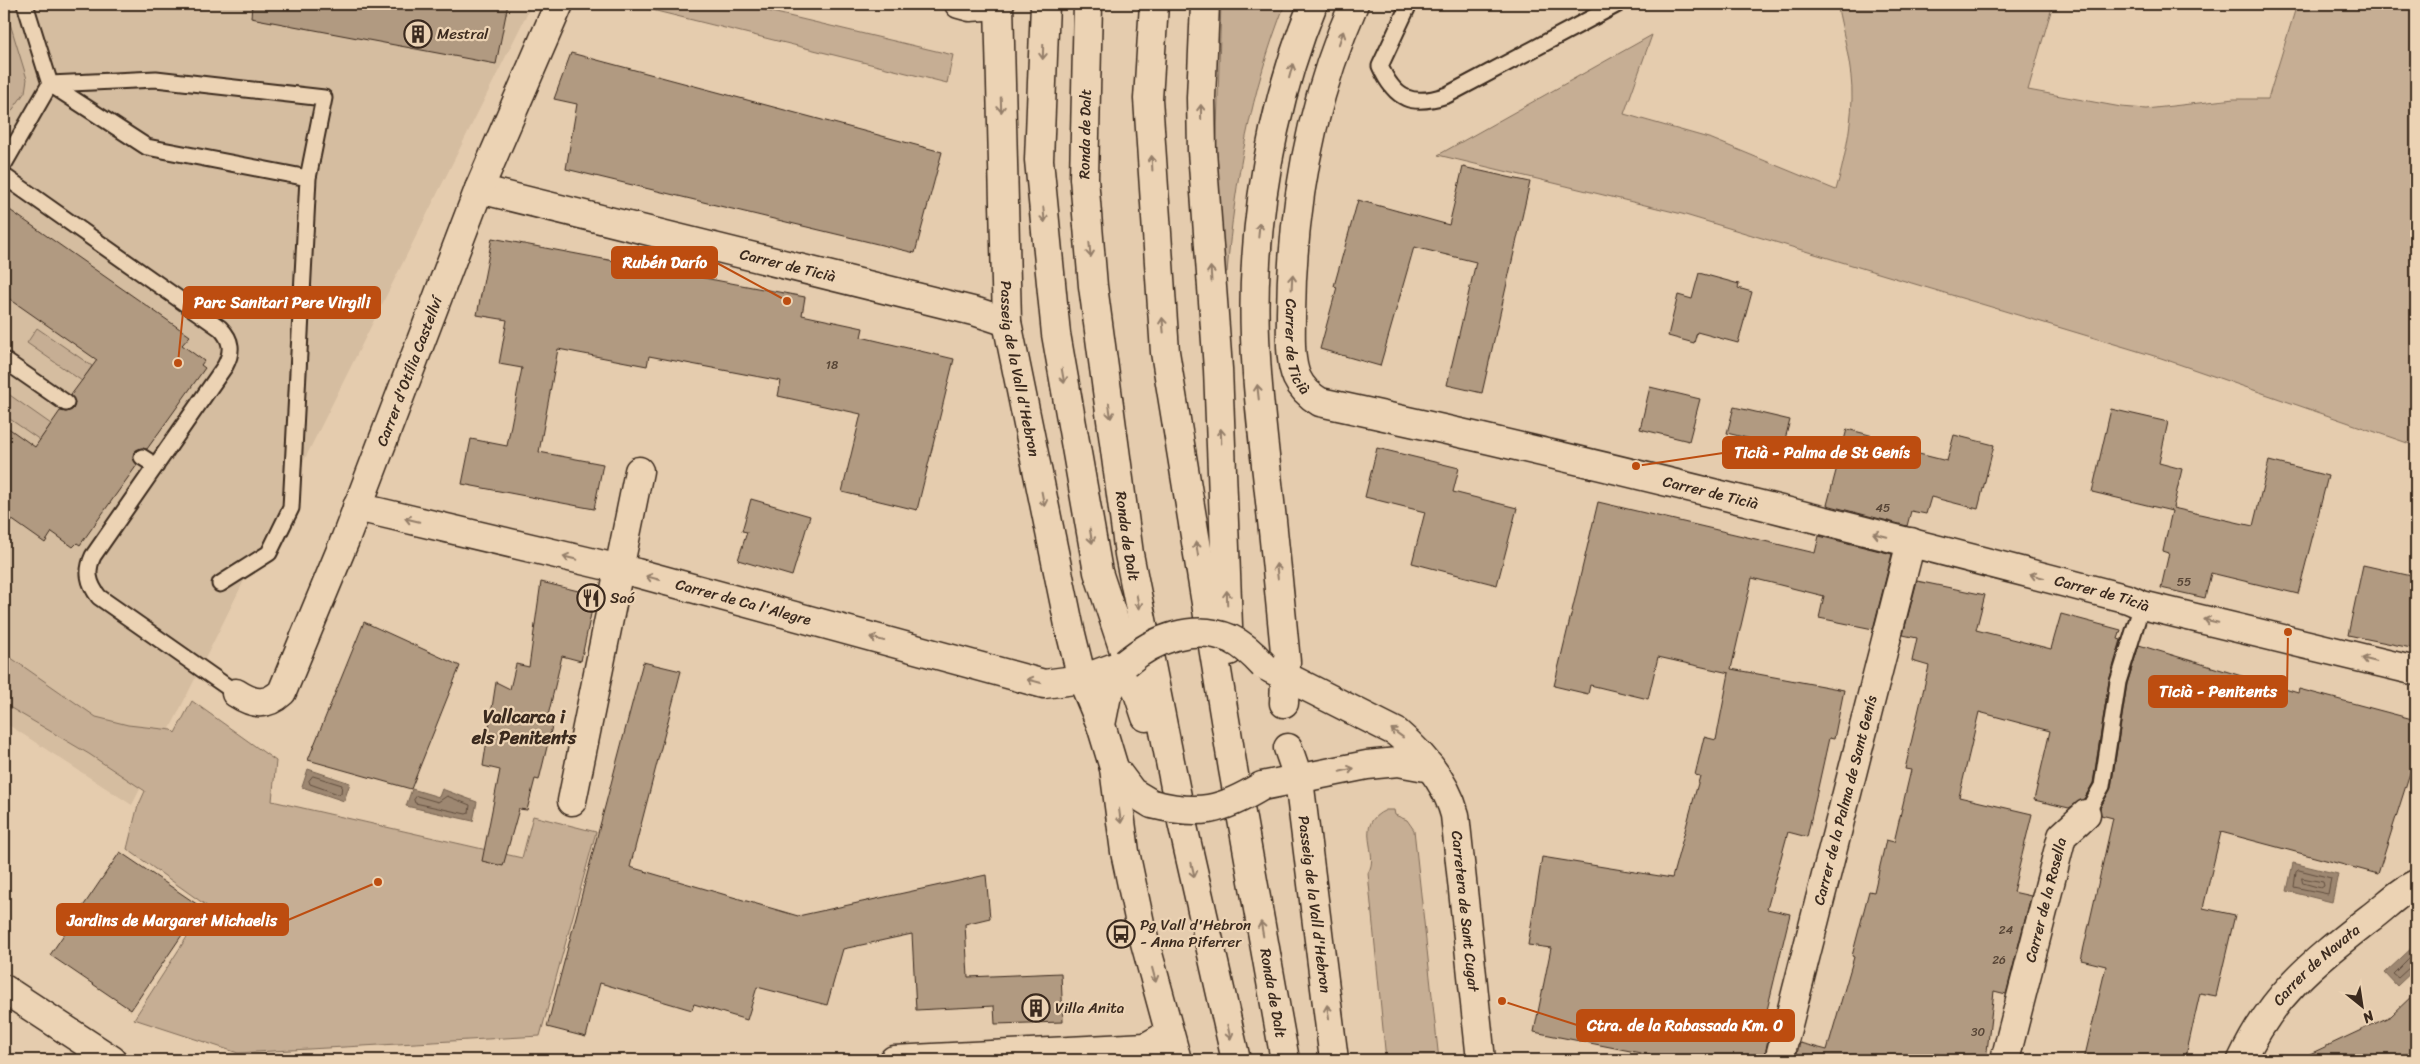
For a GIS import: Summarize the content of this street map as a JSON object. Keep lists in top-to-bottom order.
{
  "streets": {
    "main road": [
      "Ronda de Dalt",
      "Carrer de Ticià",
      "Passeig de la Vall d'Hebron",
      "Carrer d'Otília Castellví",
      "Carrer de Ca l'Alegre",
      "Carrer de la Palma de Sant Genís",
      "Carrer de la Rosella",
      "Carretera de Sant Cugat",
      "Carrer de Navata"
    ]
  },
  "crossings": [
    ["Carrer de Ticià", "Passeig de la Vall d'Hebron"],
    ["Carrer de Ticià", "Carrer d'Otília Castellví"],
    ["Carrer de Ticià", "Carrer de la Palma de Sant Genís"],
    ["Carrer de Ticià", "Carrer de la Rosella"],
    ["Passeig de la Vall d'Hebron", "Carrer de Ca l'Alegre"],
    ["Passeig de la Vall d'Hebron", "Carretera de Sant Cugat"],
    ["Carrer d'Otília Castellví", "Carrer de Ca l'Alegre"],
    ["Carrer de Ca l'Alegre", "Carretera de Sant Cugat"]
  ],
  "one_way": ["Carrer de Ticià", "Carrer de Ca l'Alegre"],
  "districts": ["Vallcarca i els Penitents"],
  "places": {
    "building": ["Mestral", "Villa Anita"],
    "other": [
      "Rubén Darío",
      "Parc Sanitari Pere Virgili",
      "Ticià - Palma de St Genís",
      "Ticià - Penitents",
      "Jardins de Margaret Michaelis",
      "Ctra. de la Rabassada Km. 0"
    ],
    "restaurant": ["Saó"],
    "bus stop": ["Pg Vall d'Hebron - Anna Piferrer"]
  },
  "house_numbers": [
    "18",
    "45",
    "55",
    "24",
    "26",
    "30"
  ],
  "north": "bottom right"
}
